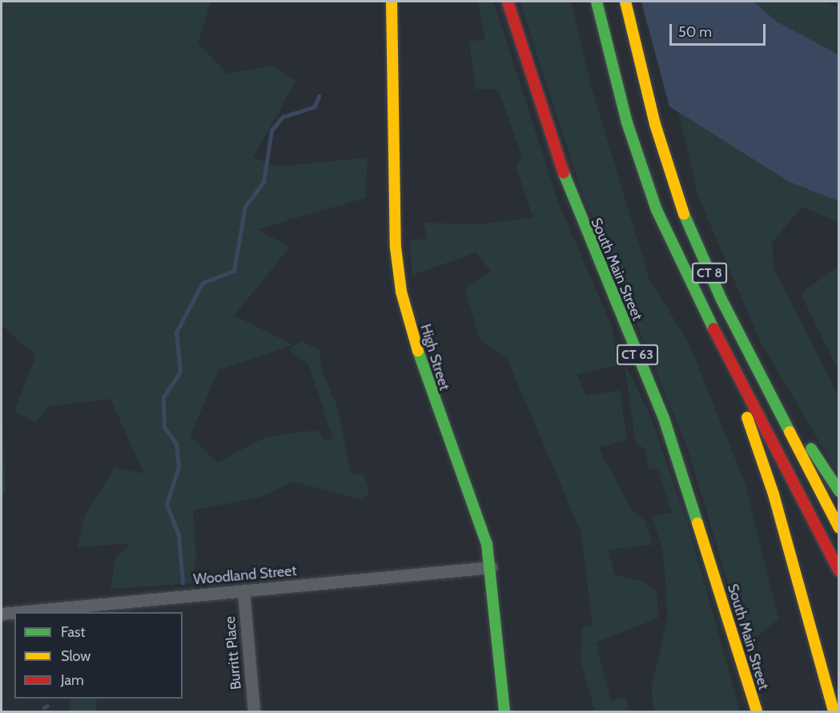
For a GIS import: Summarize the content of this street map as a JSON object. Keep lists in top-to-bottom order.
{
  "streets": {
    "main road": [
      "South Main Street",
      "CT 8",
      "CT 63",
      "High Street"
    ],
    "street": ["Woodland Street", "Burritt Place"]
  },
  "crossings": [
    ["High Street", "Woodland Street"],
    ["Woodland Street", "Burritt Place"]
  ],
  "legend": ["Fast", "Slow", "Jam"],
  "scale_bar": "50 m"
}
